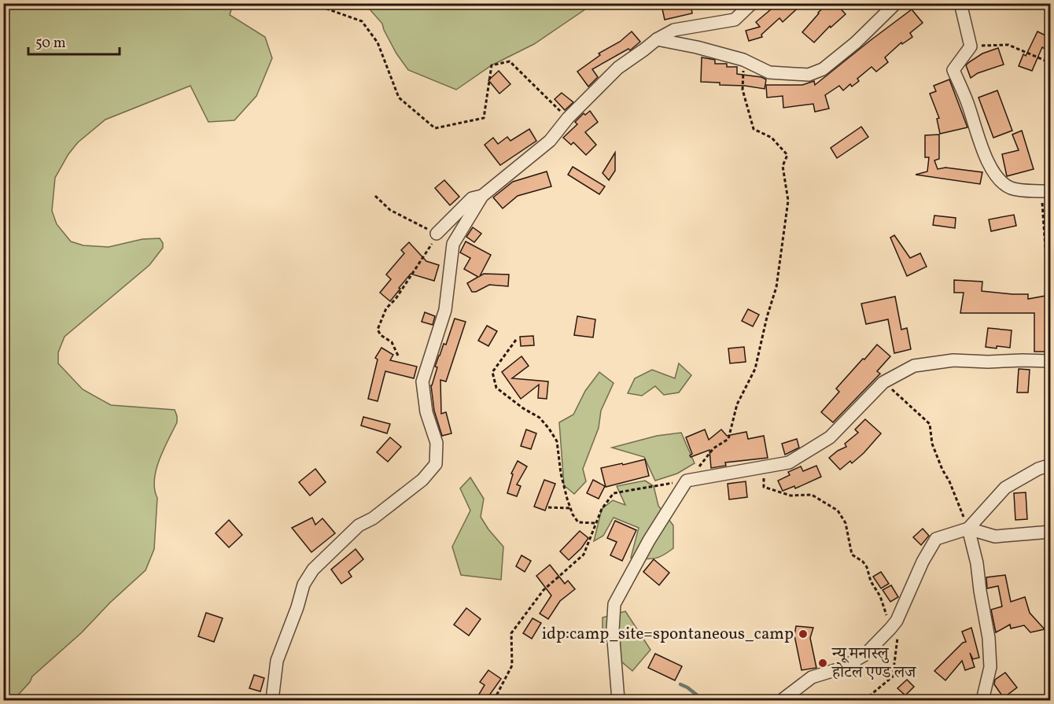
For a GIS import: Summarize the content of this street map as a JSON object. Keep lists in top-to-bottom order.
{
  "places": ["idp:camp_site=spontaneous_camp", "न्यू मनास्लु होटल एण्ड लज"],
  "scale_bar": "50 m"
}
